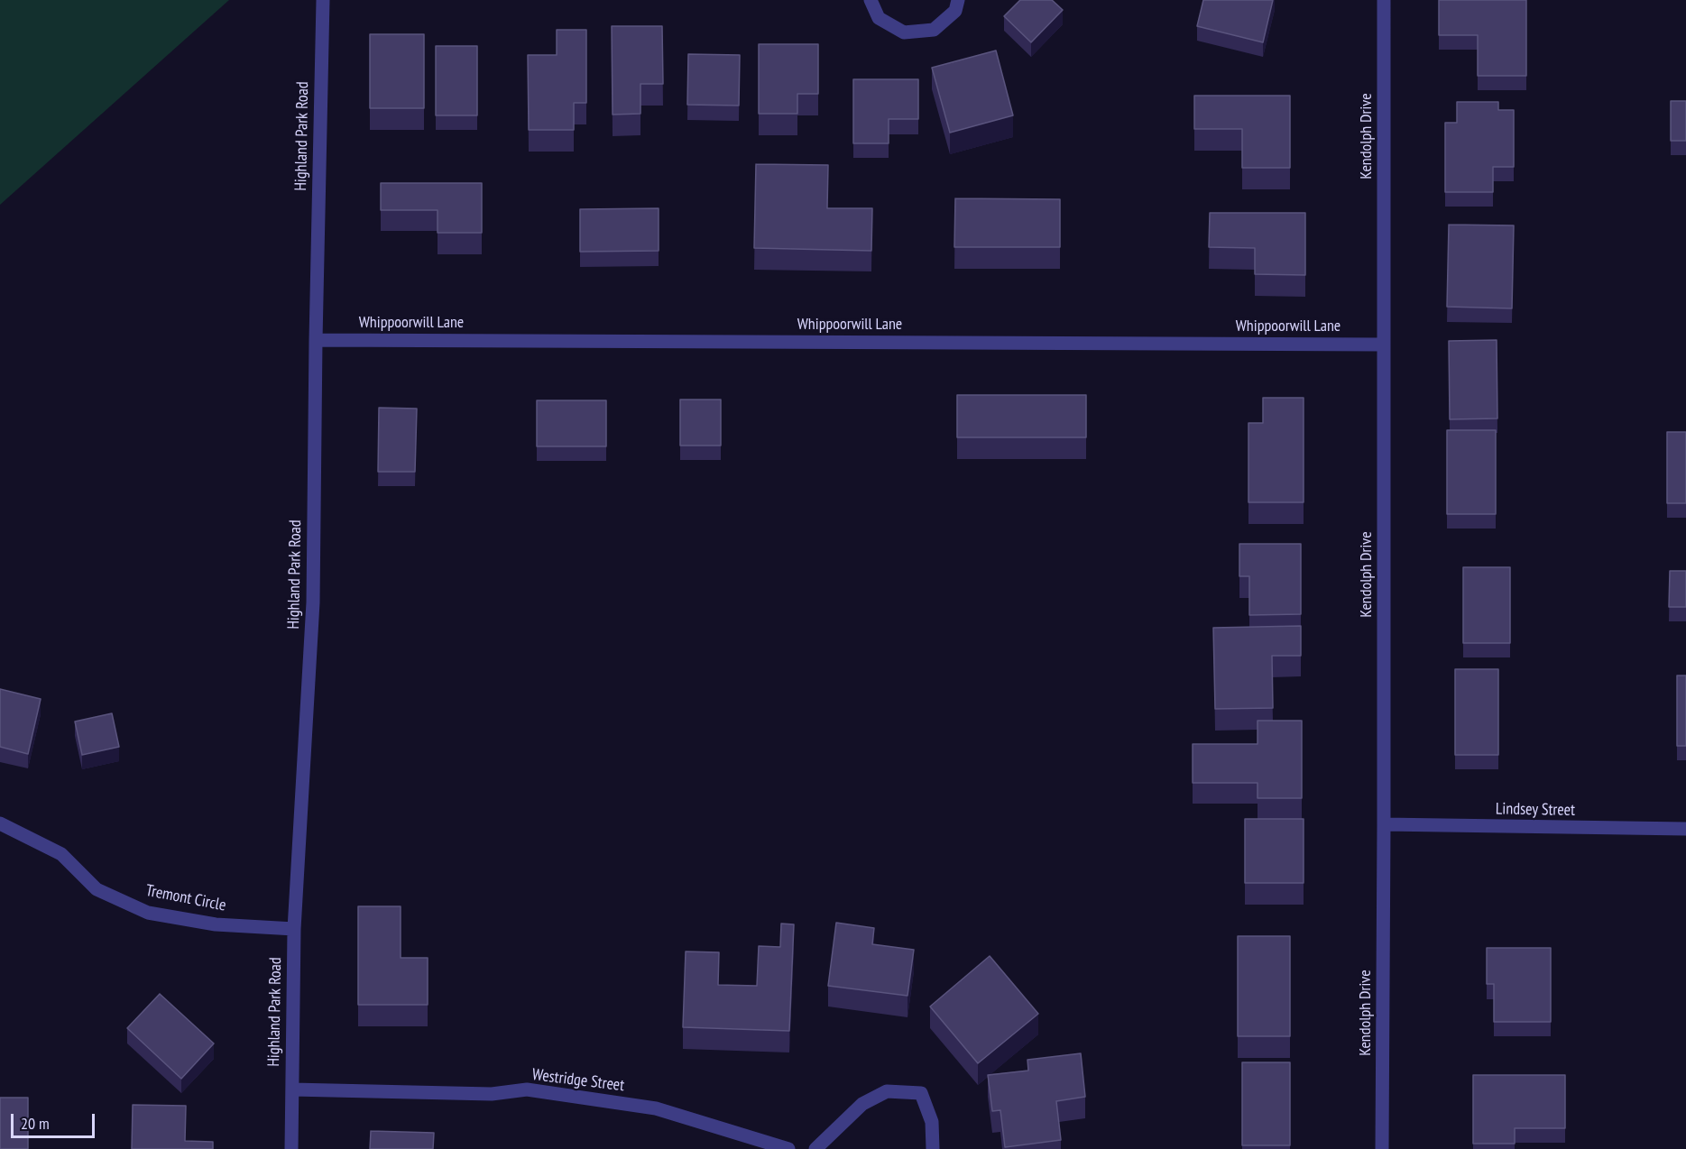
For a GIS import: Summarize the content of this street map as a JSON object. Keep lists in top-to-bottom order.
{
  "streets": {
    "street": [
      "Highland Park Road",
      "Kendolph Drive",
      "Whippoorwill Lane",
      "Lindsey Street",
      "Tremont Circle",
      "Westridge Street"
    ]
  },
  "crossings": [
    ["Highland Park Road", "Whippoorwill Lane"],
    ["Highland Park Road", "Tremont Circle"],
    ["Highland Park Road", "Westridge Street"],
    ["Kendolph Drive", "Whippoorwill Lane"],
    ["Kendolph Drive", "Lindsey Street"]
  ],
  "scale_bar": "20 m"
}
